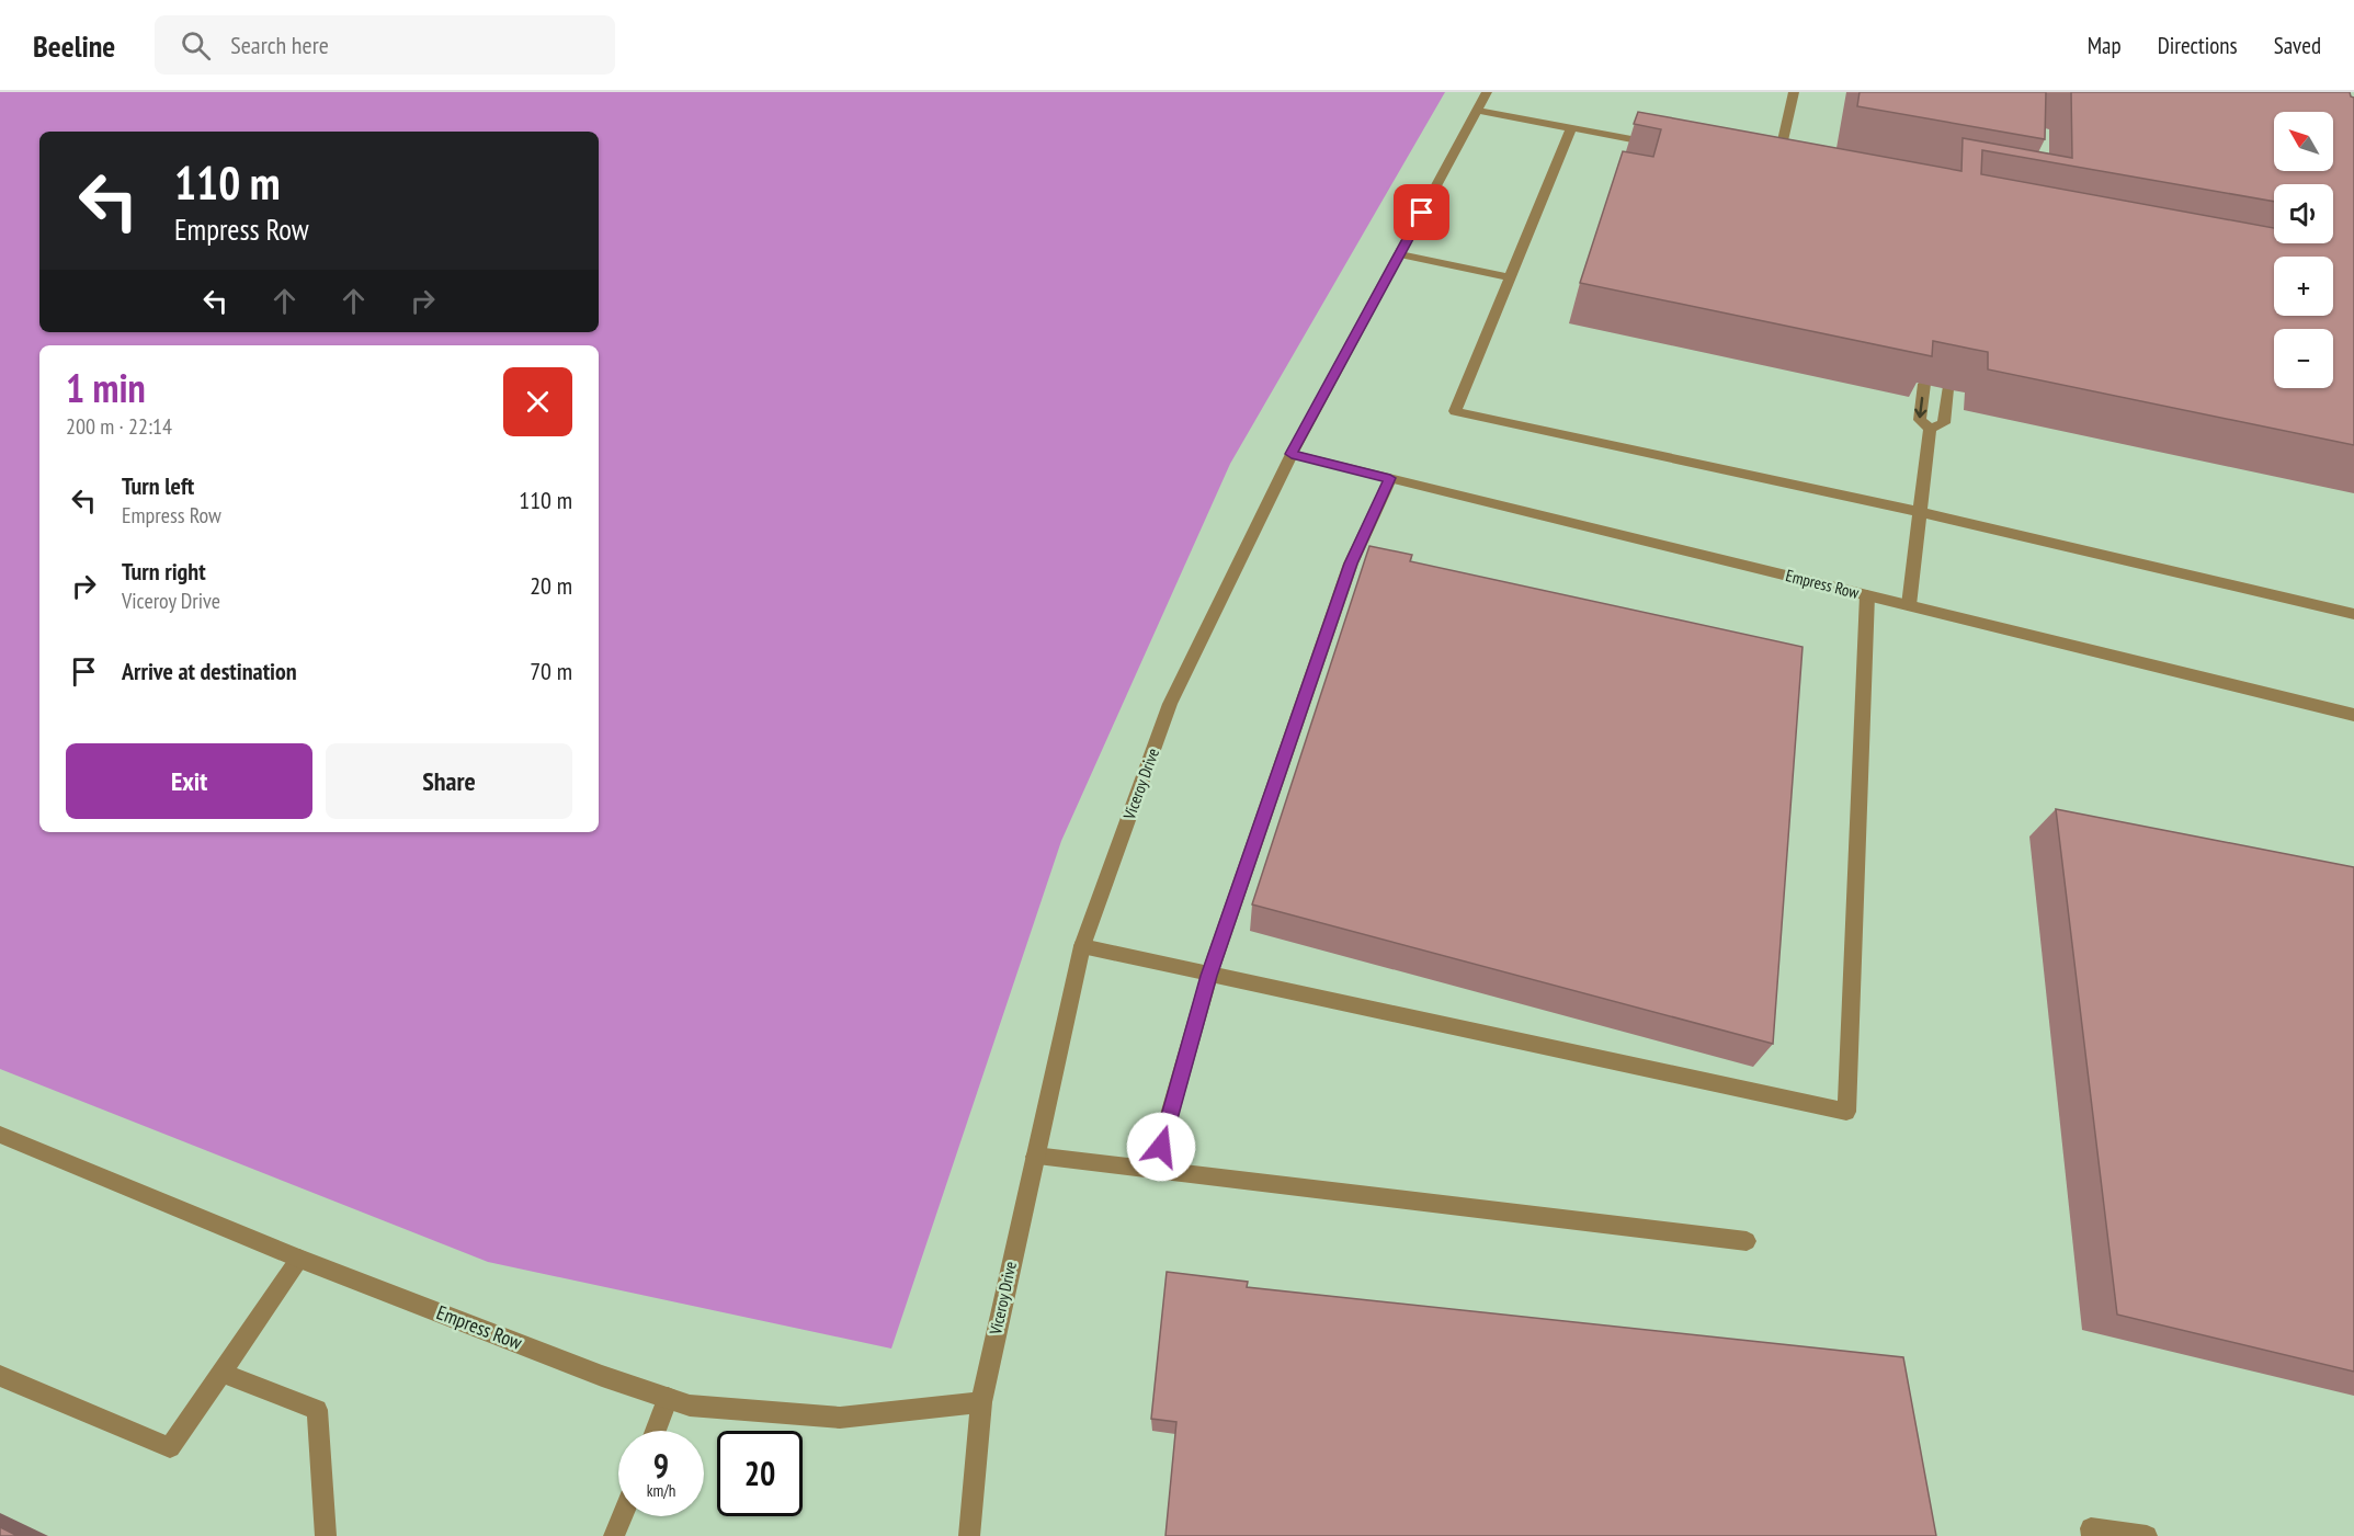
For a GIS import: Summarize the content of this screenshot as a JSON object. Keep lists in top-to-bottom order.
{
  "streets": {
    "street": ["Empress Row", "Viceroy Drive"]
  },
  "crossings": [
    ["Empress Row", "Viceroy Drive"]
  ],
  "north": "top left",
  "page": {
    "header": "Beeline",
    "search": "Search here",
    "nav": ["Map", "Directions", "Saved"],
    "map_buttons": ["+", "−"],
    "turn": ["110 m", "Empress Row"],
    "heading": ["1 min", "200 m · 22:14"],
    "list": [
      {
        "name": "Turn left",
        "note": "Empress Row",
        "value": "110 m"
      },
      {
        "name": "Turn right",
        "note": "Viceroy Drive",
        "value": "20 m"
      },
      {
        "name": "Arrive at destination",
        "value": "70 m"
      }
    ],
    "buttons": ["Exit", "Share"],
    "speed": "9 km/h",
    "limit": "20"
  }
}
